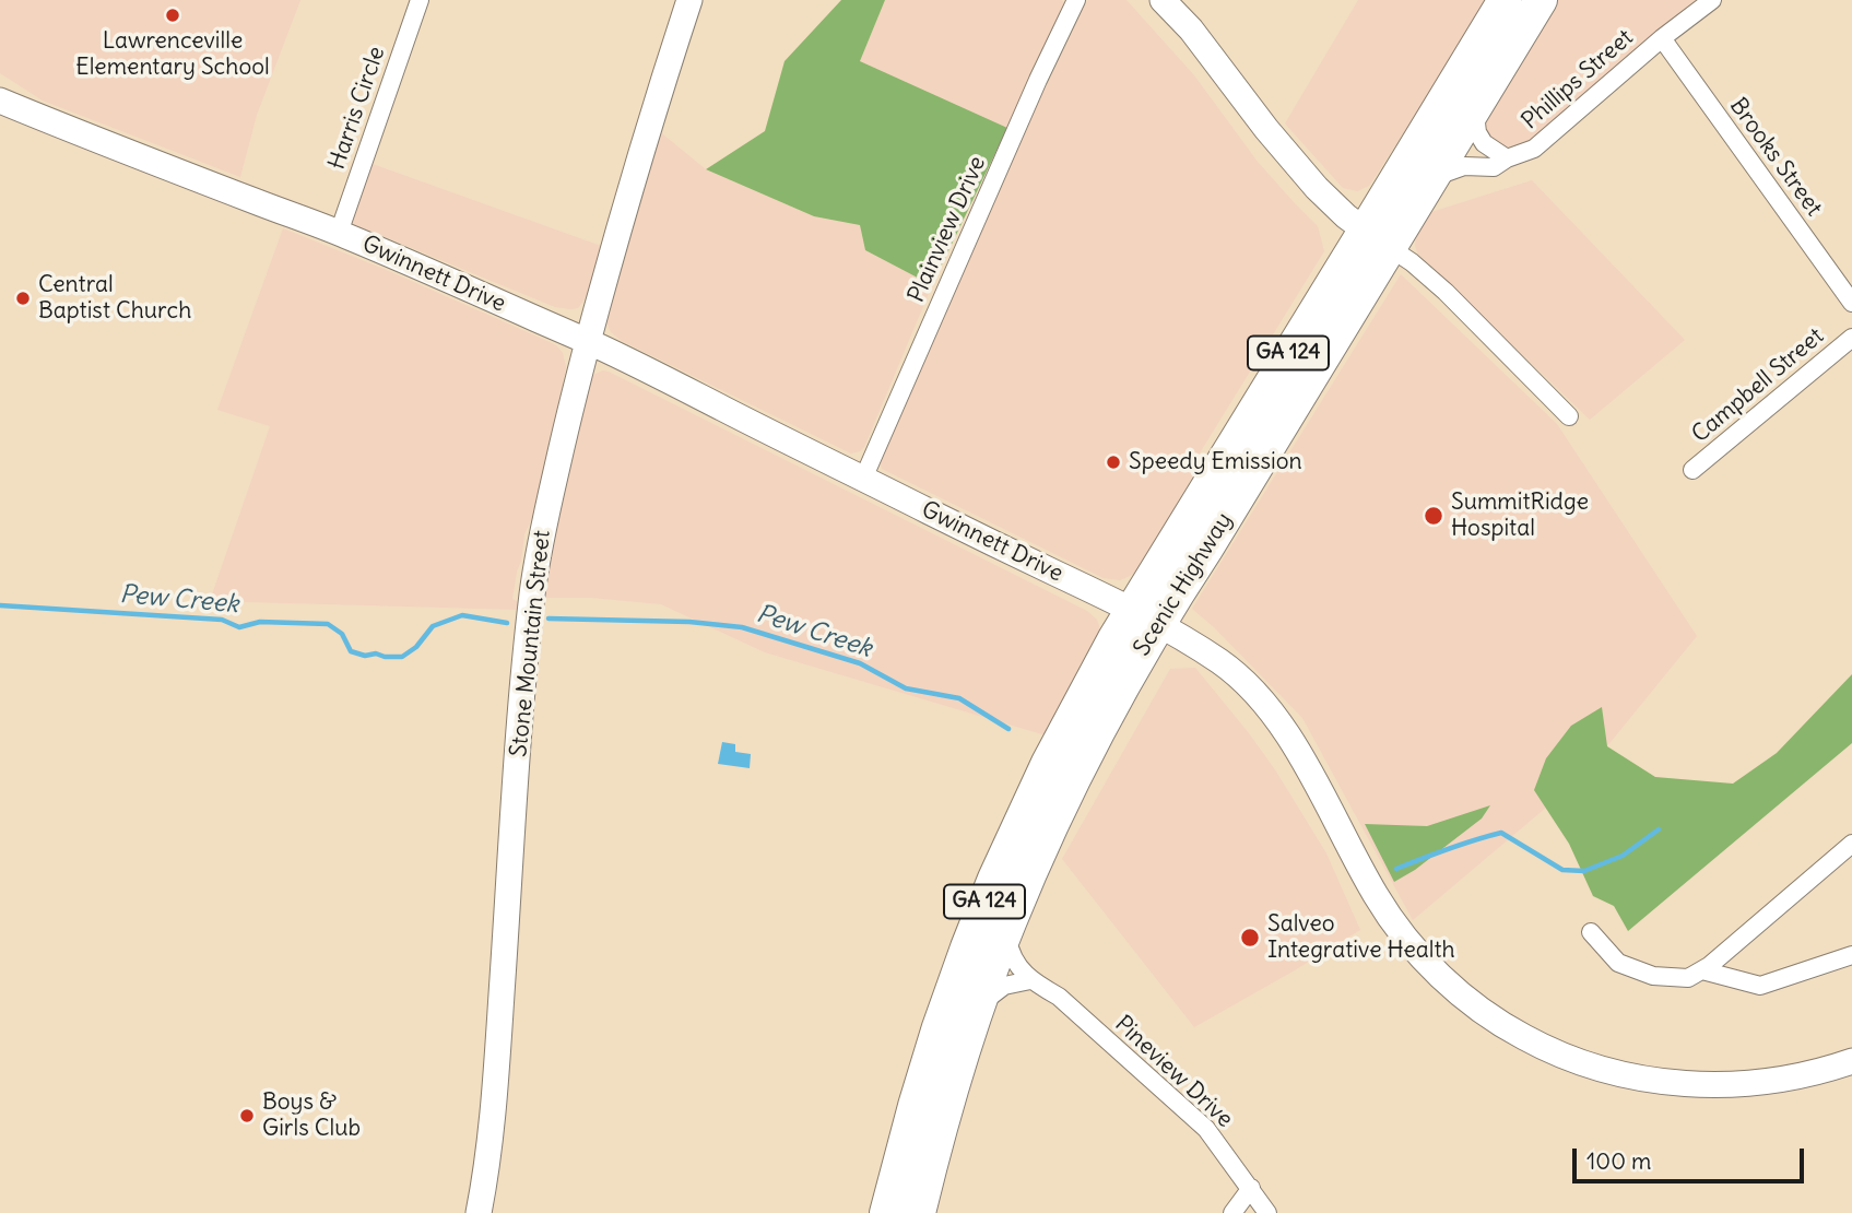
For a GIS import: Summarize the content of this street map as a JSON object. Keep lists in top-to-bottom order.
{
  "streets": {
    "highway": ["GA 124", "Scenic Highway"],
    "street": [
      "Phillips Street",
      "Harris Circle",
      "Brooks Street",
      "Plainview Drive",
      "Gwinnett Drive",
      "Campbell Street",
      "Stone Mountain Street",
      "Pineview Drive"
    ]
  },
  "crossings": [
    ["Phillips Street", "Brooks Street"],
    ["Phillips Street", "Scenic Highway"],
    ["Harris Circle", "Gwinnett Drive"],
    ["Plainview Drive", "Gwinnett Drive"],
    ["Gwinnett Drive", "Scenic Highway"],
    ["Gwinnett Drive", "Stone Mountain Street"]
  ],
  "water": ["Pew Creek"],
  "places": [
    "Lawrenceville Elementary School",
    "Central Baptist Church",
    "Speedy Emission",
    "SummitRidge Hospital",
    "Salveo Integrative Health",
    "Boys & Girls Club"
  ],
  "scale_bar": "100 m"
}
